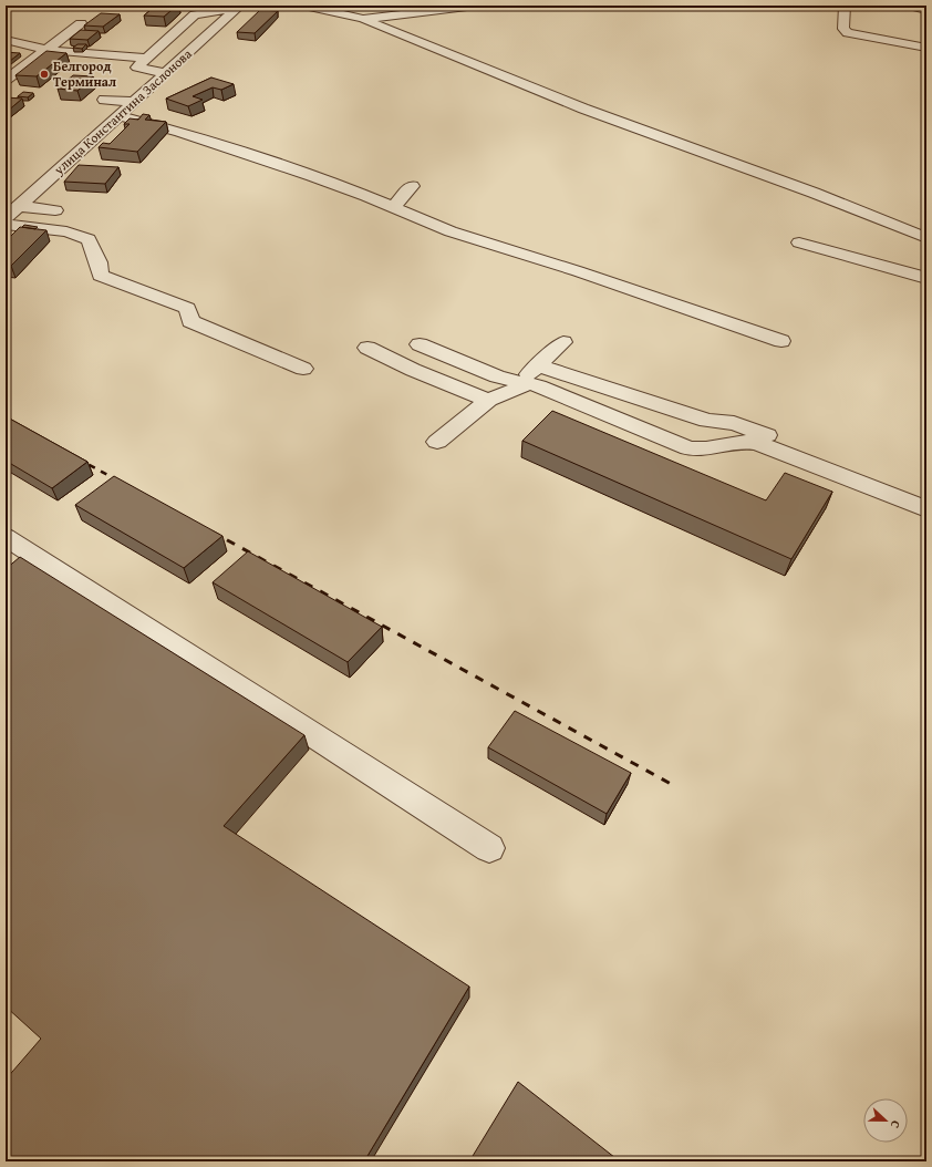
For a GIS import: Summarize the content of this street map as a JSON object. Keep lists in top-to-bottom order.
{
  "streets": {
    "street": ["улица Константина Заслонова"]
  },
  "places": ["Белгород Терминал"],
  "north": "right"
}
